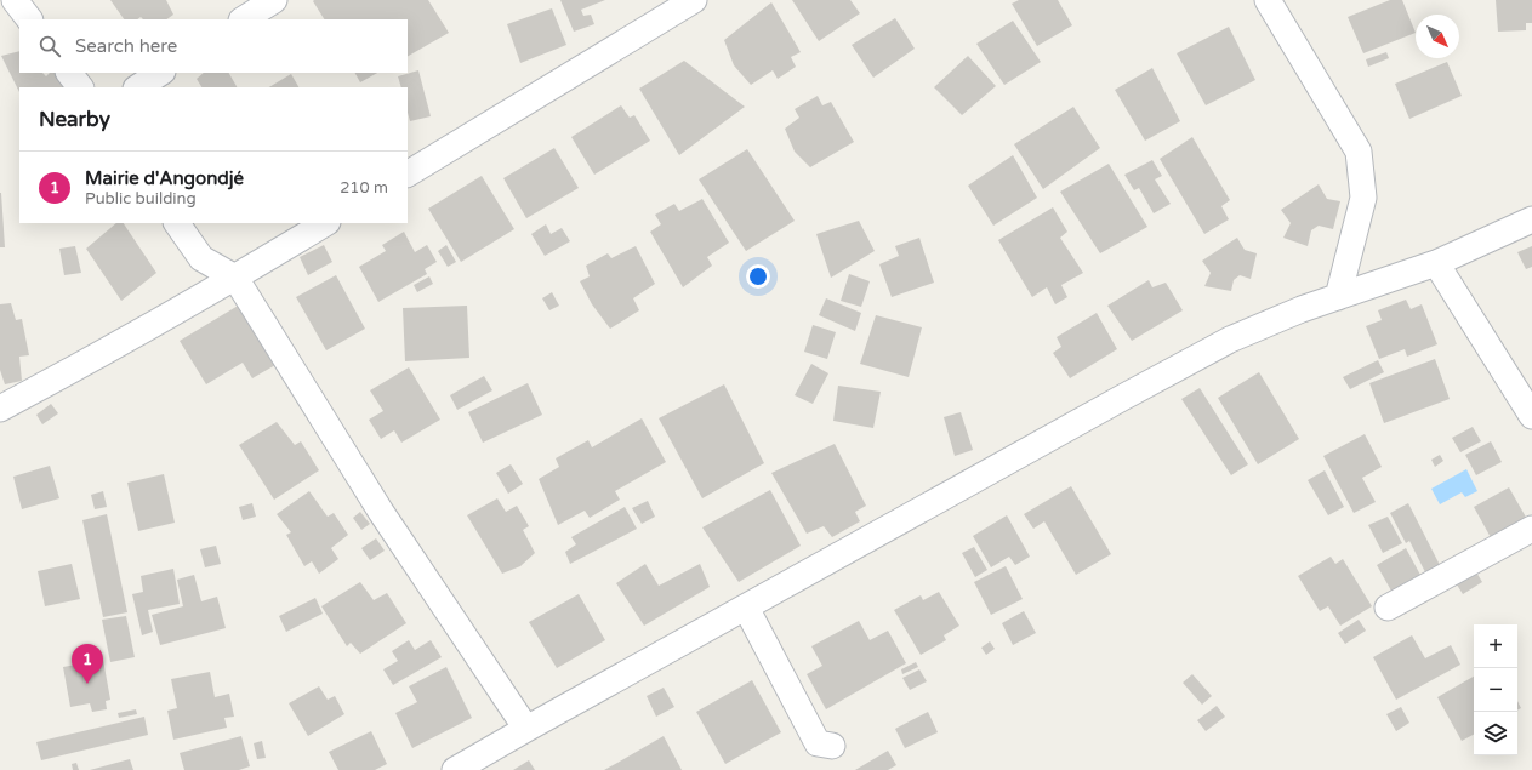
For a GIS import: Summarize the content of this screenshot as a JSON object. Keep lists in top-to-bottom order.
{
  "north": "bottom right",
  "page": {
    "search": "Search here",
    "heading": "Nearby",
    "list": [
      {
        "mark": "1",
        "name": "Mairie d'Angondjé",
        "note": "Public building",
        "value": "210 m"
      }
    ],
    "map_buttons": ["+", "−"],
    "pins": "1"
  }
}
